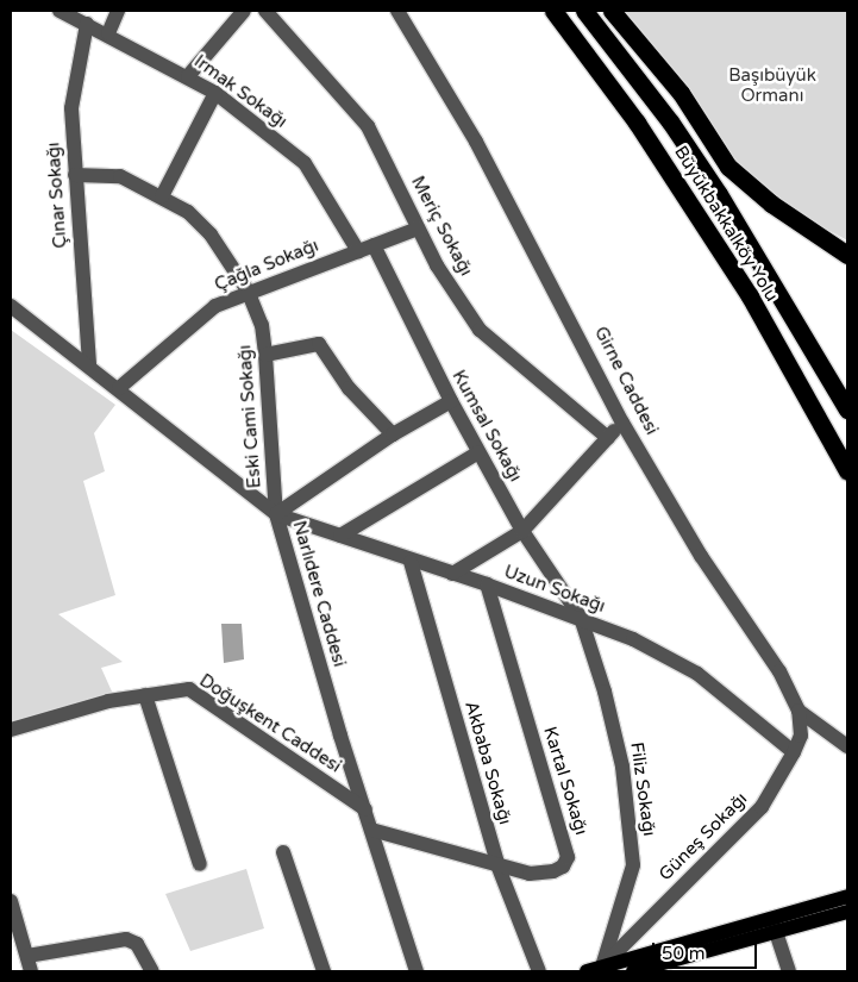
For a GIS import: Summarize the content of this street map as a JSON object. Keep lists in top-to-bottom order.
{
  "streets": {
    "highway": ["Büyükbakkalköy Yolu"],
    "street": [
      "Irmak Sokağı",
      "Çınar Sokağı",
      "Meriç Sokağı",
      "Çağla Sokağı",
      "Girne Caddesi",
      "Eski Cami Sokağı",
      "Kumsal Sokağı",
      "Uzun Sokağı",
      "Narlıdere Caddesi",
      "Doğuşkent Caddesi",
      "Akbaba Sokağı",
      "Kartal Sokağı",
      "Filiz Sokağı",
      "Güneş Sokağı"
    ]
  },
  "crossings": [
    ["Irmak Sokağı", "Çınar Sokağı"],
    ["Irmak Sokağı", "Çağla Sokağı"],
    ["Çınar Sokağı", "Eski Cami Sokağı"],
    ["Çınar Sokağı", "Narlıdere Caddesi"],
    ["Meriç Sokağı", "Çağla Sokağı"],
    ["Çağla Sokağı", "Eski Cami Sokağı"],
    ["Çağla Sokağı", "Kumsal Sokağı"],
    ["Çağla Sokağı", "Narlıdere Caddesi"],
    ["Girne Caddesi", "Güneş Sokağı"],
    ["Eski Cami Sokağı", "Uzun Sokağı"],
    ["Eski Cami Sokağı", "Narlıdere Caddesi"],
    ["Kumsal Sokağı", "Uzun Sokağı"],
    ["Kumsal Sokağı", "Filiz Sokağı"],
    ["Uzun Sokağı", "Narlıdere Caddesi"],
    ["Uzun Sokağı", "Akbaba Sokağı"],
    ["Uzun Sokağı", "Kartal Sokağı"],
    ["Uzun Sokağı", "Filiz Sokağı"],
    ["Uzun Sokağı", "Güneş Sokağı"],
    ["Narlıdere Caddesi", "Doğuşkent Caddesi"],
    ["Narlıdere Caddesi", "Kartal Sokağı"],
    ["Akbaba Sokağı", "Kartal Sokağı"],
    ["Filiz Sokağı", "Güneş Sokağı"]
  ],
  "parks": ["Başıbüyük Ormanı"],
  "scale_bar": "50 m"
}
